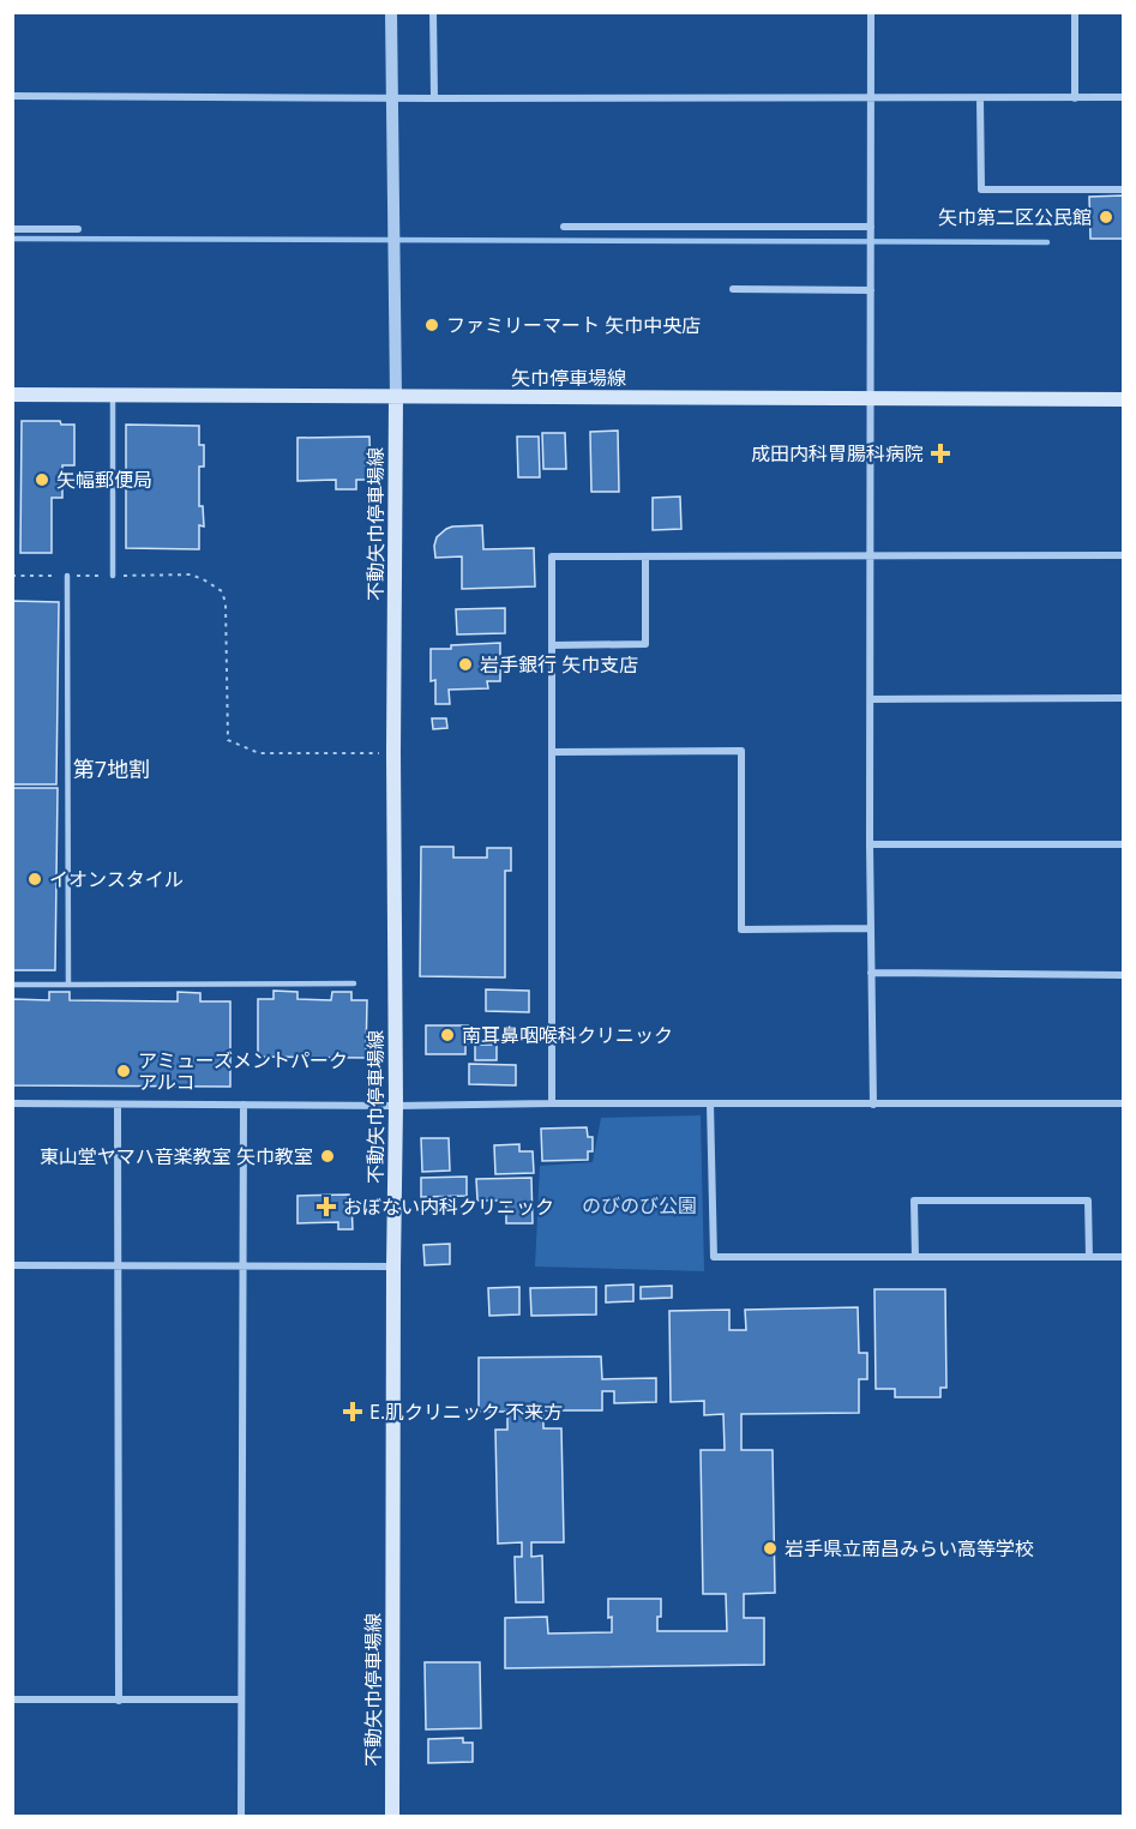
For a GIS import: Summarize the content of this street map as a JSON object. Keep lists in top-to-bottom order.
{
  "streets": {
    "main road": ["矢巾停車場線", "不動矢巾停車場線"]
  },
  "crossings": [
    ["矢巾停車場線", "不動矢巾停車場線"]
  ],
  "districts": ["第7地割"],
  "parks": ["のびのび公園"],
  "places": {
    "other": [
      "矢巾第二区公民館",
      "ファミリーマート 矢巾中央店",
      "矢幅郵便局",
      "岩手銀行 矢巾支店",
      "イオンスタイル",
      "南耳鼻咽喉科クリニック",
      "アミューズメントパーク アルコ",
      "東山堂ヤマハ音楽教室 矢巾教室",
      "岩手県立南昌みらい高等学校"
    ],
    "health": ["成田内科胃腸科病院", "おぼない内科クリニック", "E.肌クリニック 不来方"]
  }
}
